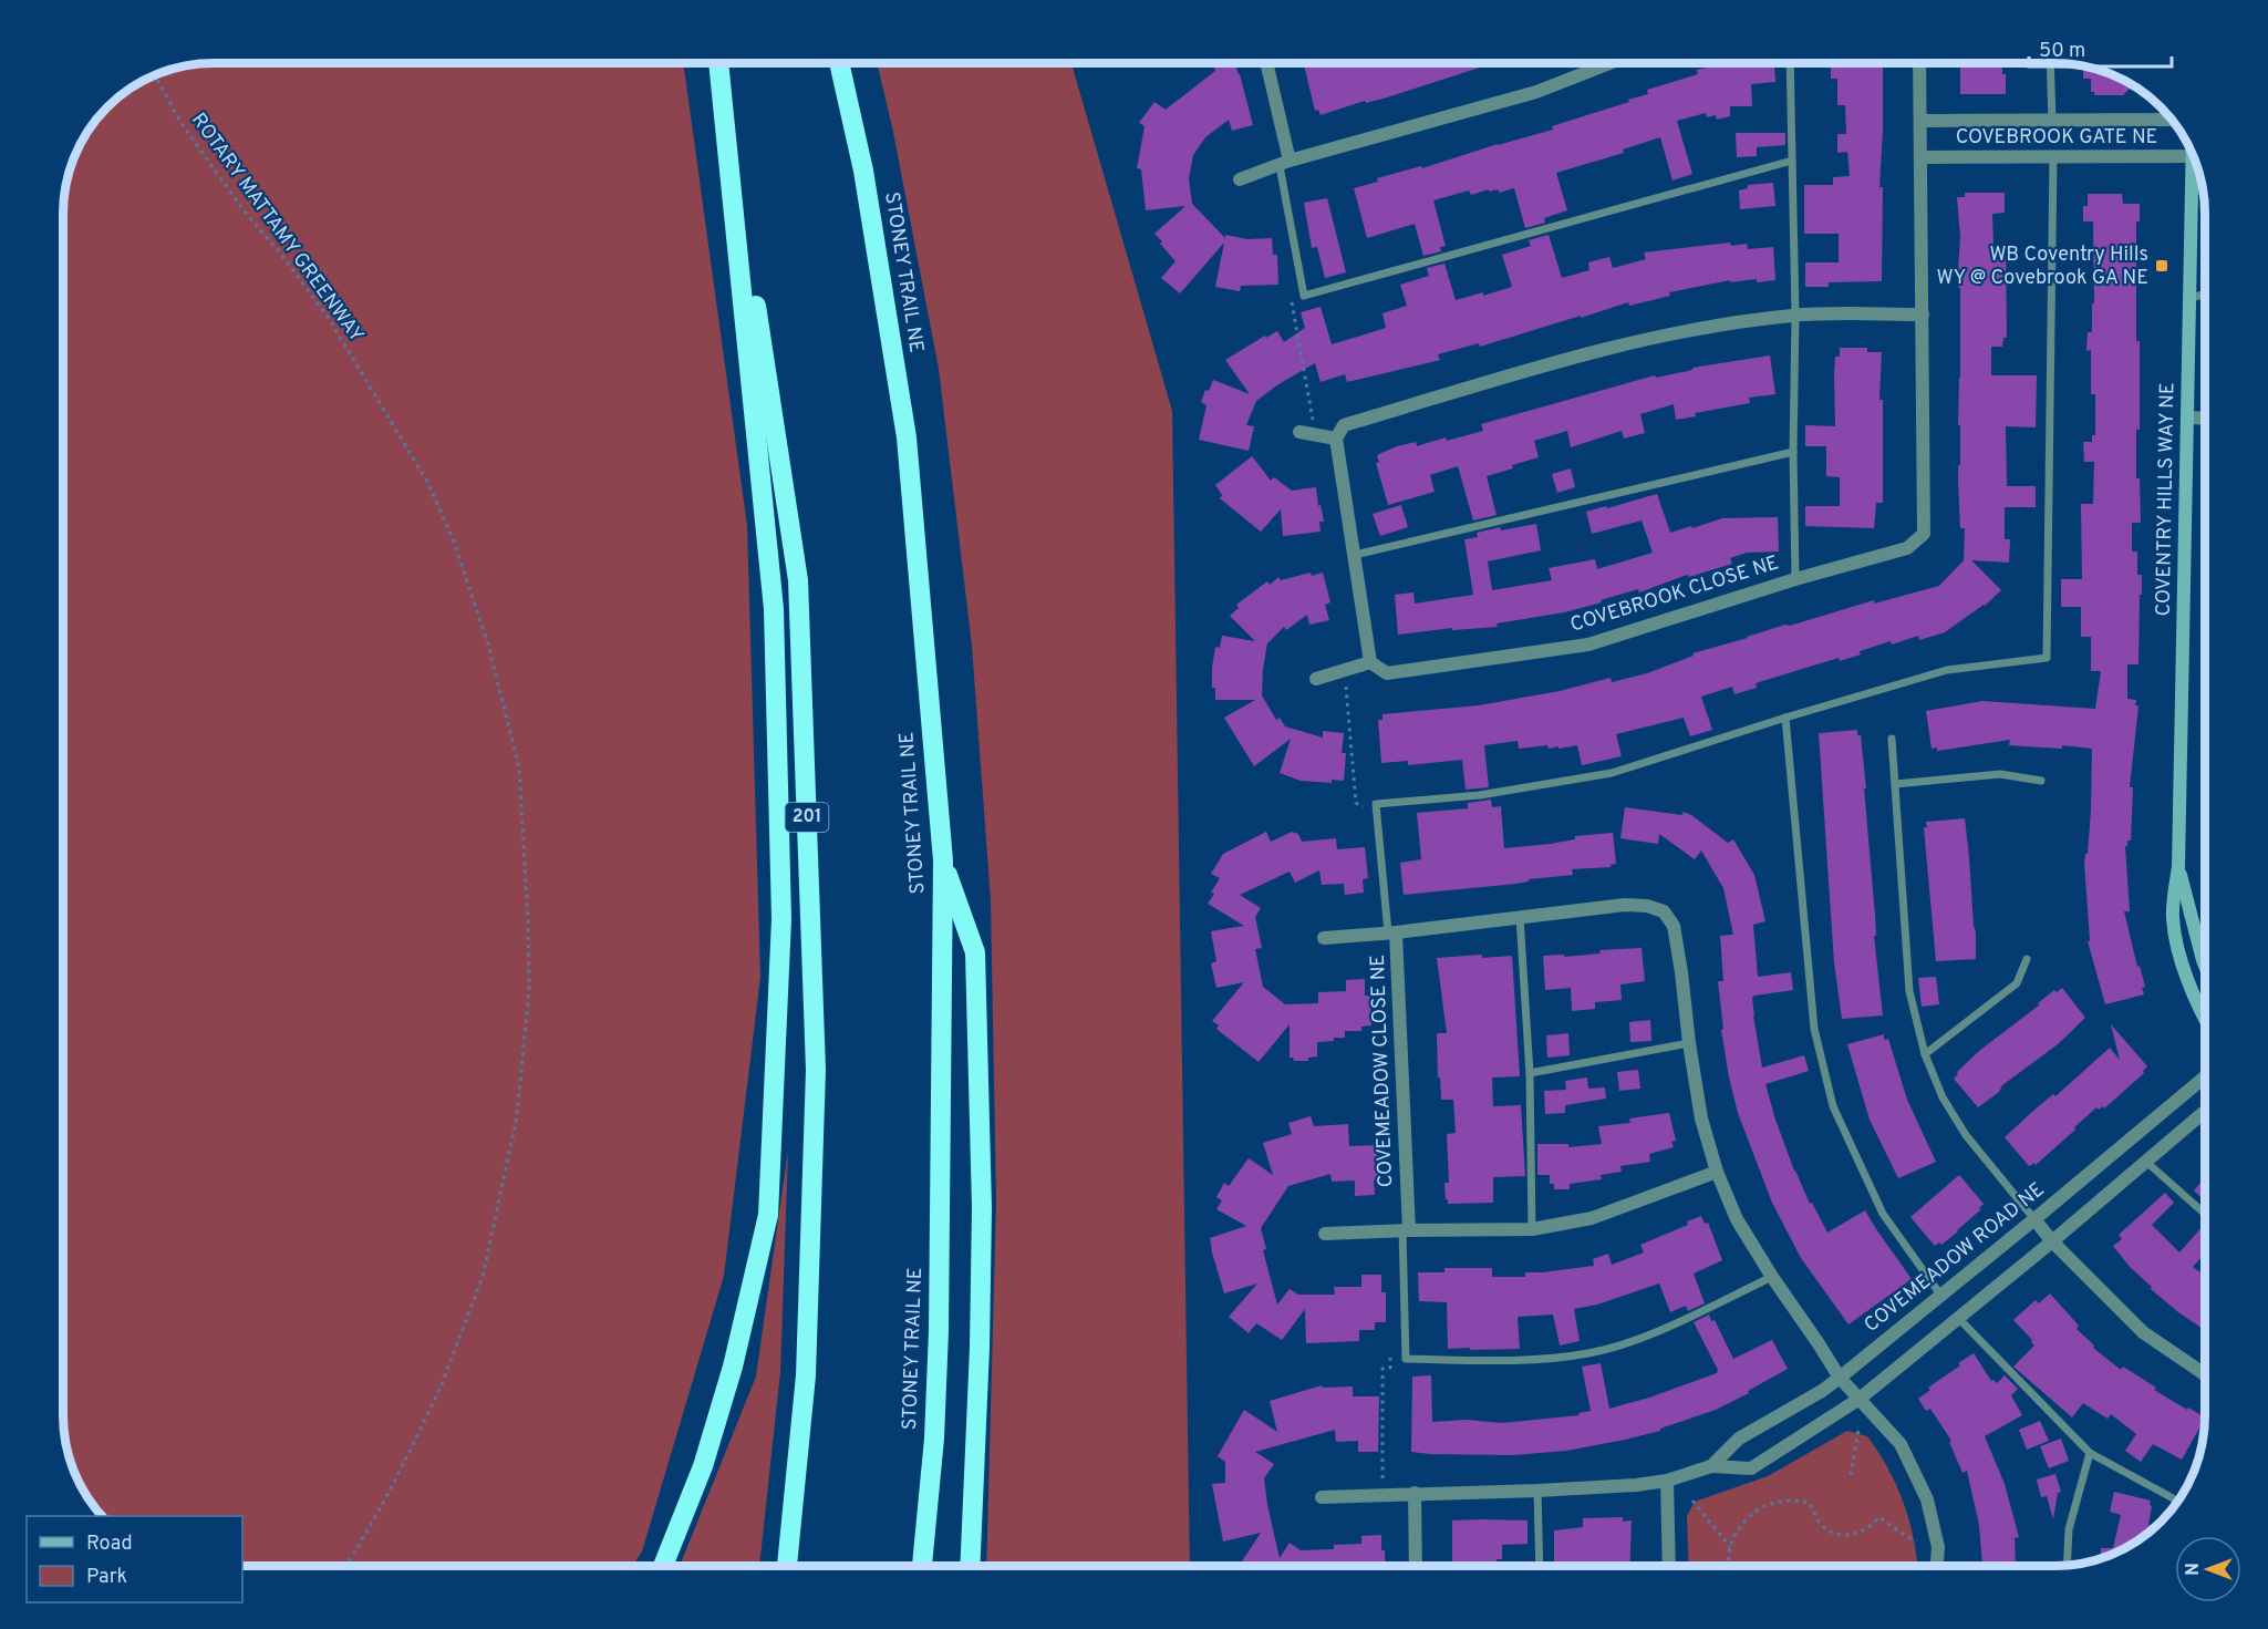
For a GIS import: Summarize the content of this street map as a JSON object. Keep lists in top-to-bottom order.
{
  "streets": {
    "highway": ["STONEY TRAIL NE", "201"],
    "street": [
      "COVEBROOK GATE NE",
      "COVENTRY HILLS WAY NE",
      "COVEBROOK CLOSE NE",
      "COVEMEADOW CLOSE NE",
      "COVEMEADOW ROAD NE"
    ],
    "path": ["ROTARY MATTAMY GREENWAY"]
  },
  "crossings": [
    ["COVEBROOK GATE NE", "COVEBROOK CLOSE NE"],
    ["COVEMEADOW CLOSE NE", "COVEMEADOW ROAD NE"]
  ],
  "places": {
    "transit": ["WB Coventry Hills WY @ Covebrook GA NE"]
  },
  "legend": ["Road", "Park"],
  "scale_bar": "50 m",
  "north": "left"
}
